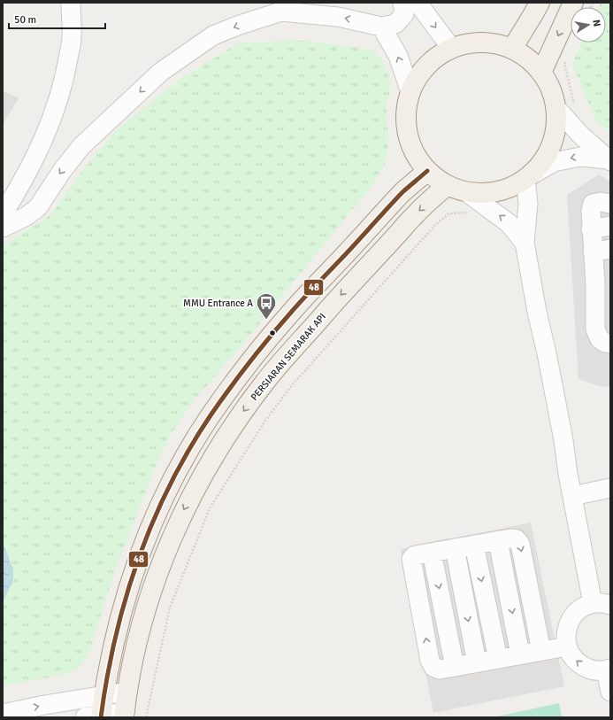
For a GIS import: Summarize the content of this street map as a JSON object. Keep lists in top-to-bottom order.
{
  "streets": {
    "main road": ["PERSIARAN SEMARAK API"]
  },
  "places": {
    "bus stop": ["MMU Entrance A"]
  },
  "lines": ["transit line 48"],
  "scale_bar": "50 m",
  "north": "right"
}
